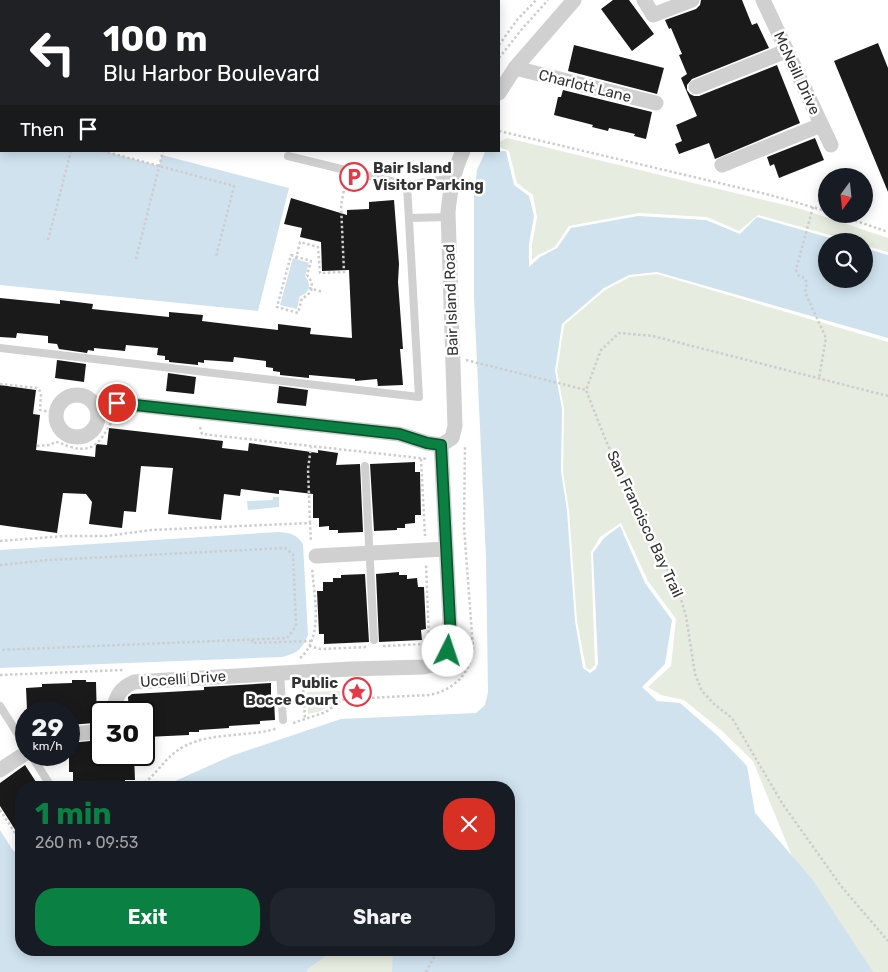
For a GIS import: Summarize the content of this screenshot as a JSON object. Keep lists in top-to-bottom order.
{
  "streets": {
    "street": [
      "McNeill Drive",
      "Charlott Lane",
      "Bair Island Road",
      "Uccelli Drive"
    ],
    "path": ["San Francisco Bay Trail"]
  },
  "crossings": [
    ["Bair Island Road", "Uccelli Drive"]
  ],
  "places": {
    "parking": ["Bair Island Visitor Parking"],
    "place": ["Public Bocce Court"]
  },
  "north": "bottom",
  "page": {
    "turn": ["100 m", "Blu Harbor Boulevard"],
    "then": "Then",
    "speed": "29 km/h",
    "limit": "30",
    "heading": ["1 min", "260 m · 09:53"],
    "buttons": ["Exit", "Share"]
  }
}
